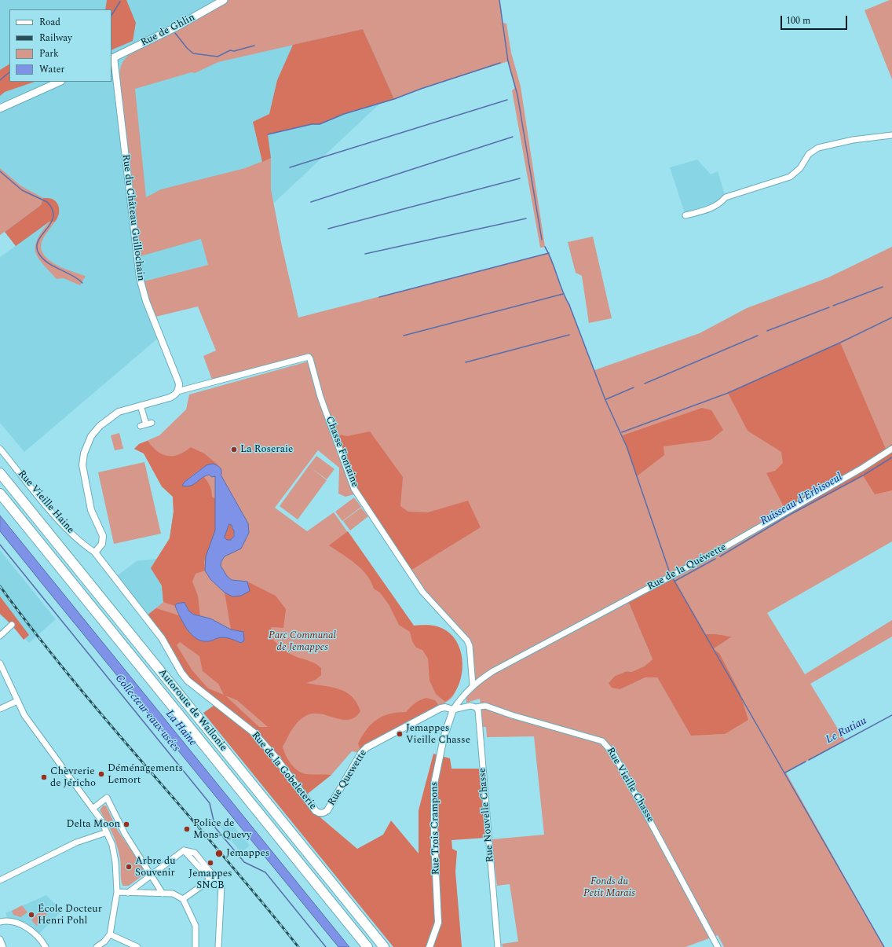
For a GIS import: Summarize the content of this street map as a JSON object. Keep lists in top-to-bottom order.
{
  "streets": {
    "highway": ["Autoroute de Wallonie"],
    "main road": ["Rue de Ghlin"],
    "street": [
      "Rue du Château Guillochain",
      "Chasse Fontaine",
      "Rue Vieille Haine",
      "Rue de la Quéwette",
      "Rue de la Gobeleterie",
      "Rue Quewette",
      "Rue Vieille Chasse",
      "Rue Nouvelle Chasse",
      "Rue Trois Crampons"
    ]
  },
  "crossings": [
    ["Rue de Ghlin", "Rue du Château Guillochain"],
    ["Rue du Château Guillochain", "Chasse Fontaine"],
    ["Chasse Fontaine", "Rue de la Quéwette"],
    ["Rue Vieille Haine", "Rue de la Gobeleterie"],
    ["Rue de la Quéwette", "Rue Quewette"],
    ["Rue de la Quéwette", "Rue Trois Crampons"],
    ["Rue de la Gobeleterie", "Rue Quewette"],
    ["Rue Quewette", "Rue Trois Crampons"],
    ["Rue Vieille Chasse", "Rue Nouvelle Chasse"]
  ],
  "water": [
    "Ruisseau d'Erbisoeul",
    "Collecteur eaux usées",
    "La Haine",
    "Le Rutiau"
  ],
  "parks": ["Parc Communal de Jemappes", "Fonds du Petit Marais"],
  "places": [
    "La Roseraie",
    "Jemappes Vieille Chasse",
    "Déménagements Lemort",
    "Chèvrerie de Jéricho",
    "Delta Moon",
    "Police de Mons-Quevy",
    "Jemappes",
    "Jemappes SNCB",
    "Arbre du Souvenir",
    "École Docteur Henri Pohl"
  ],
  "legend": [
    "Road",
    "Railway",
    "Park",
    "Water"
  ],
  "scale_bar": "100 m"
}
